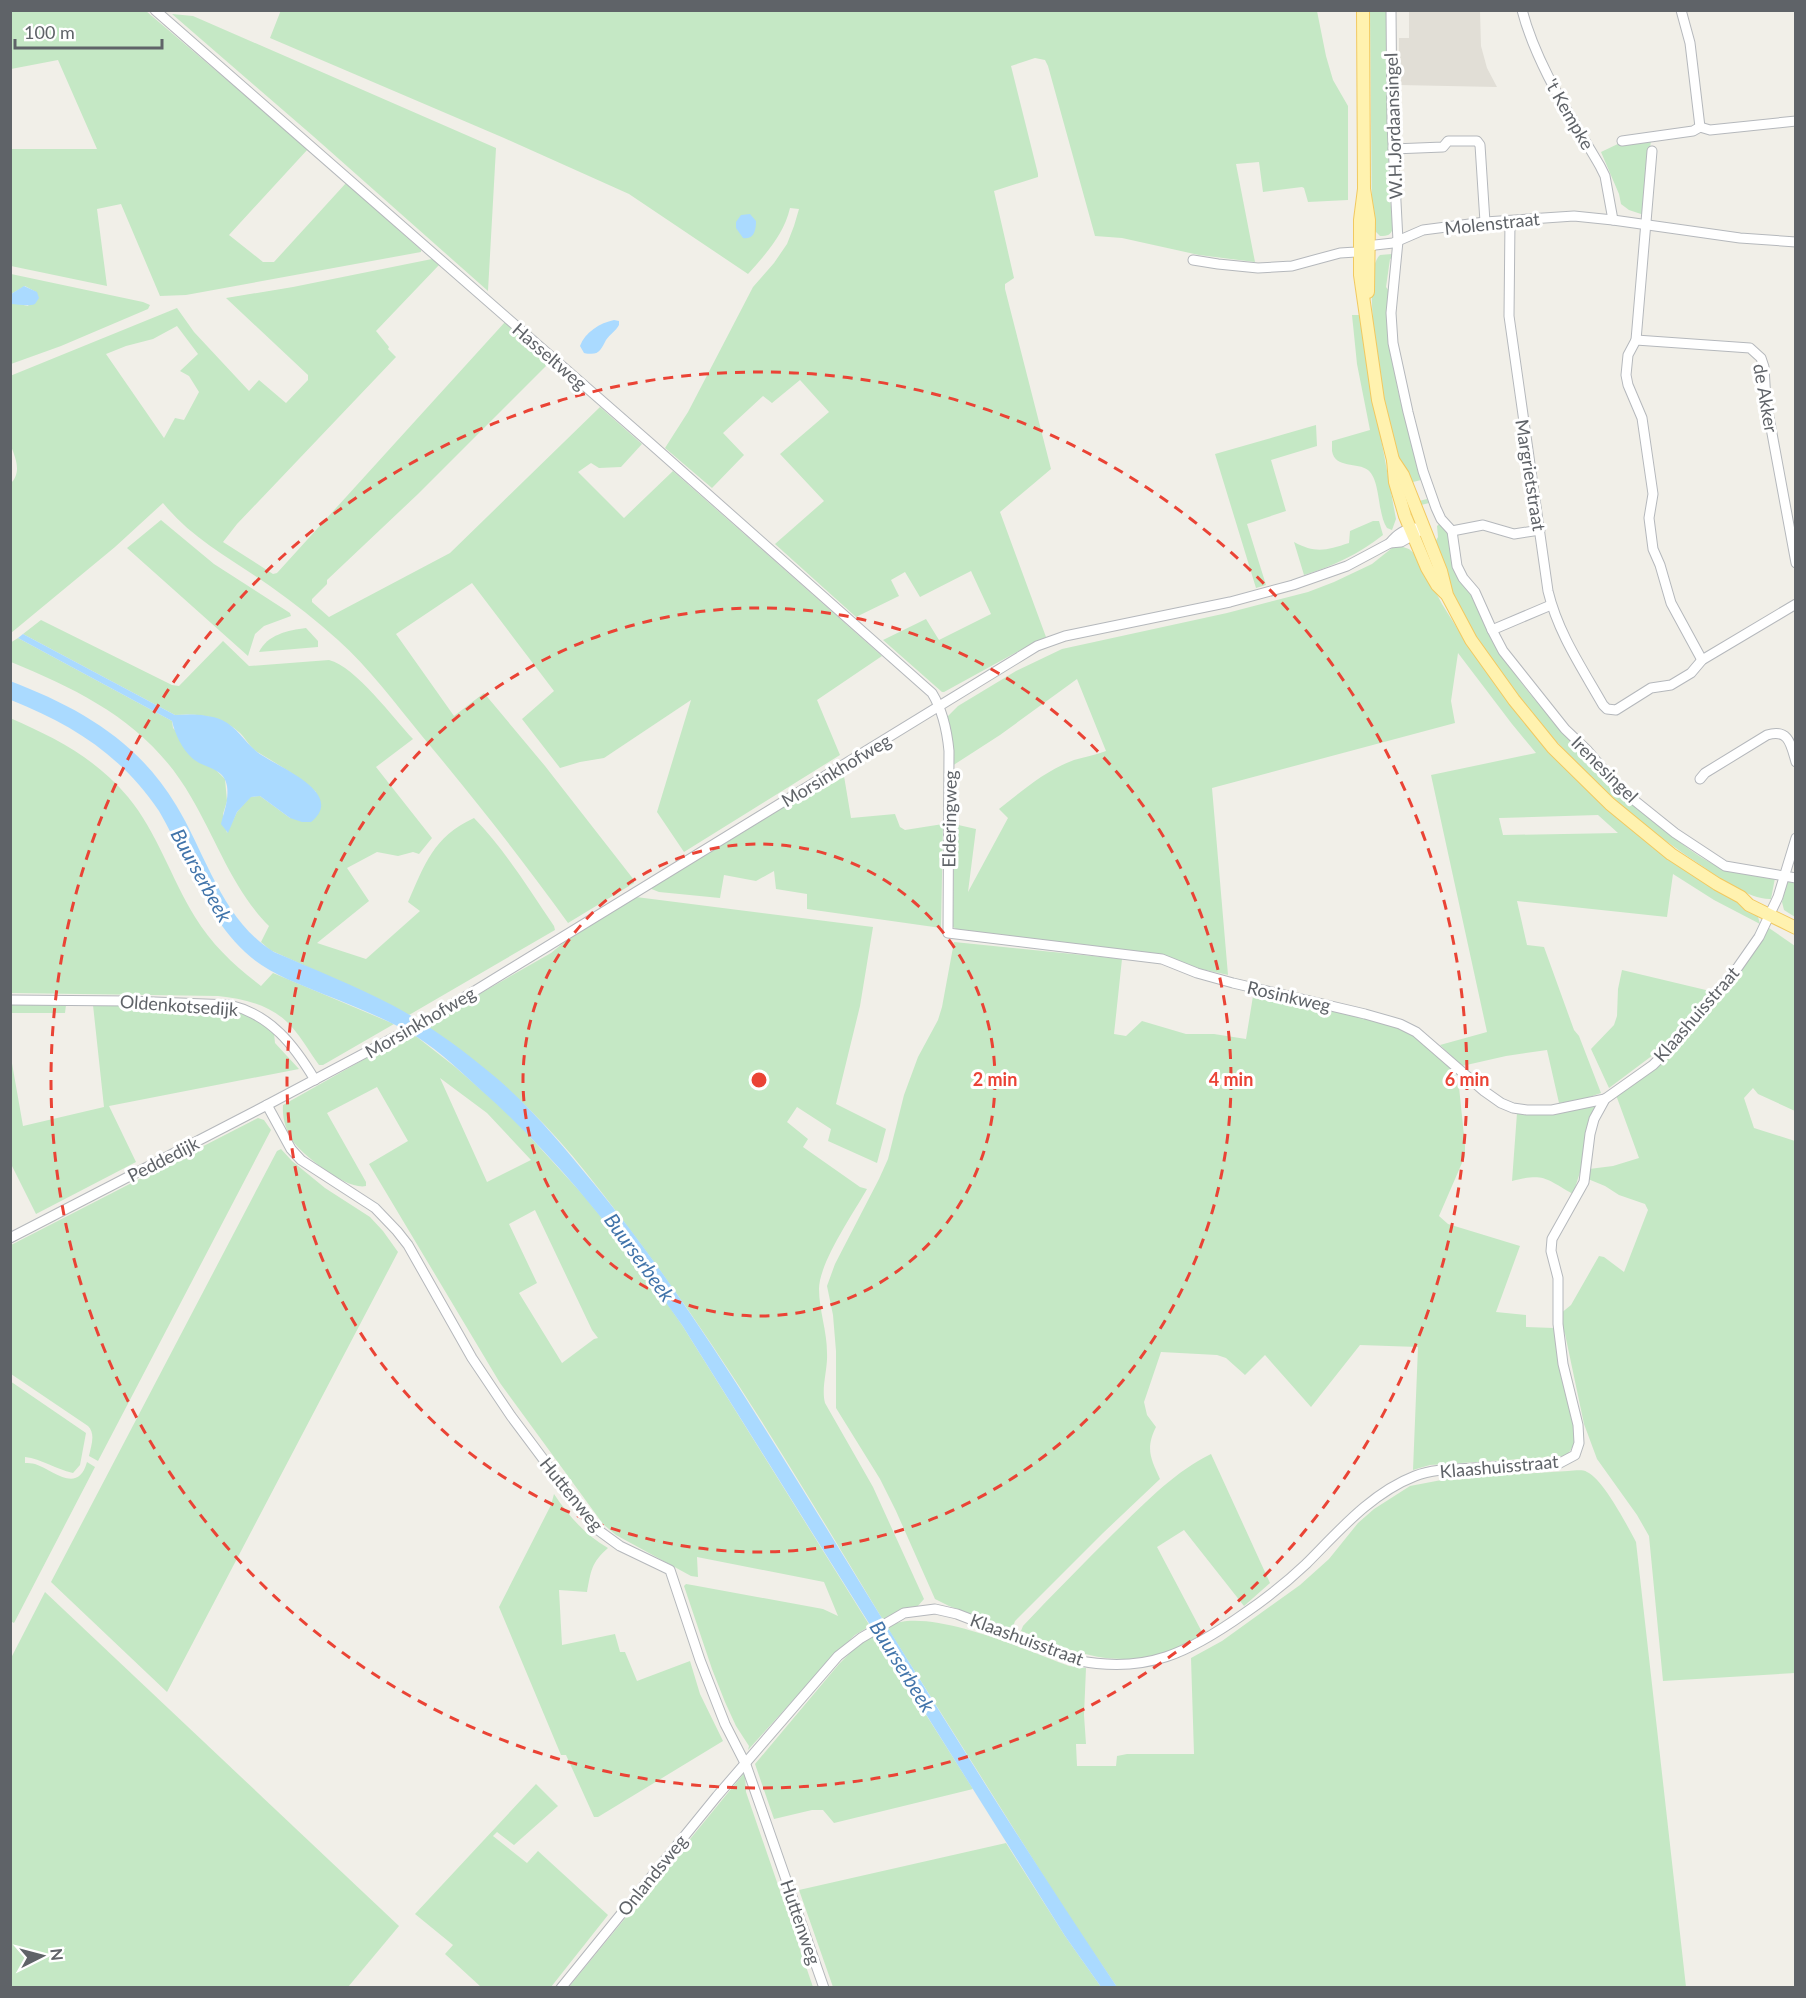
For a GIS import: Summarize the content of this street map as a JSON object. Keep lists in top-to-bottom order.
{
  "streets": {
    "street": [
      "'t Kempke",
      "W.H.Jordaansingel",
      "Molenstraat",
      "Hasseltweg",
      "de Akker",
      "Margrietstraat",
      "Irenesingel",
      "Morsinkhofweg",
      "Elderingweg",
      "Rosinkweg",
      "Oldenkotsedijk",
      "Klaashuisstraat",
      "Peddedijk",
      "Huttenweg",
      "Onlandsweg"
    ]
  },
  "crossings": [
    ["'t Kempke", "Molenstraat"],
    ["W.H.Jordaansingel", "Molenstraat"],
    ["W.H.Jordaansingel", "Irenesingel"],
    ["Molenstraat", "Margrietstraat"],
    ["Molenstraat", "Irenesingel"],
    ["Hasseltweg", "Morsinkhofweg"],
    ["Hasseltweg", "Elderingweg"],
    ["Irenesingel", "Klaashuisstraat"],
    ["Morsinkhofweg", "Elderingweg"],
    ["Morsinkhofweg", "Oldenkotsedijk"],
    ["Morsinkhofweg", "Peddedijk"],
    ["Elderingweg", "Rosinkweg"],
    ["Rosinkweg", "Klaashuisstraat"],
    ["Oldenkotsedijk", "Peddedijk"],
    ["Klaashuisstraat", "Huttenweg"],
    ["Klaashuisstraat", "Onlandsweg"],
    ["Peddedijk", "Huttenweg"],
    ["Huttenweg", "Onlandsweg"]
  ],
  "water": ["Buurserbeek"],
  "scale_bar": "100 m",
  "north": "right",
  "rings": ["2 min", "4 min", "6 min"]
}
